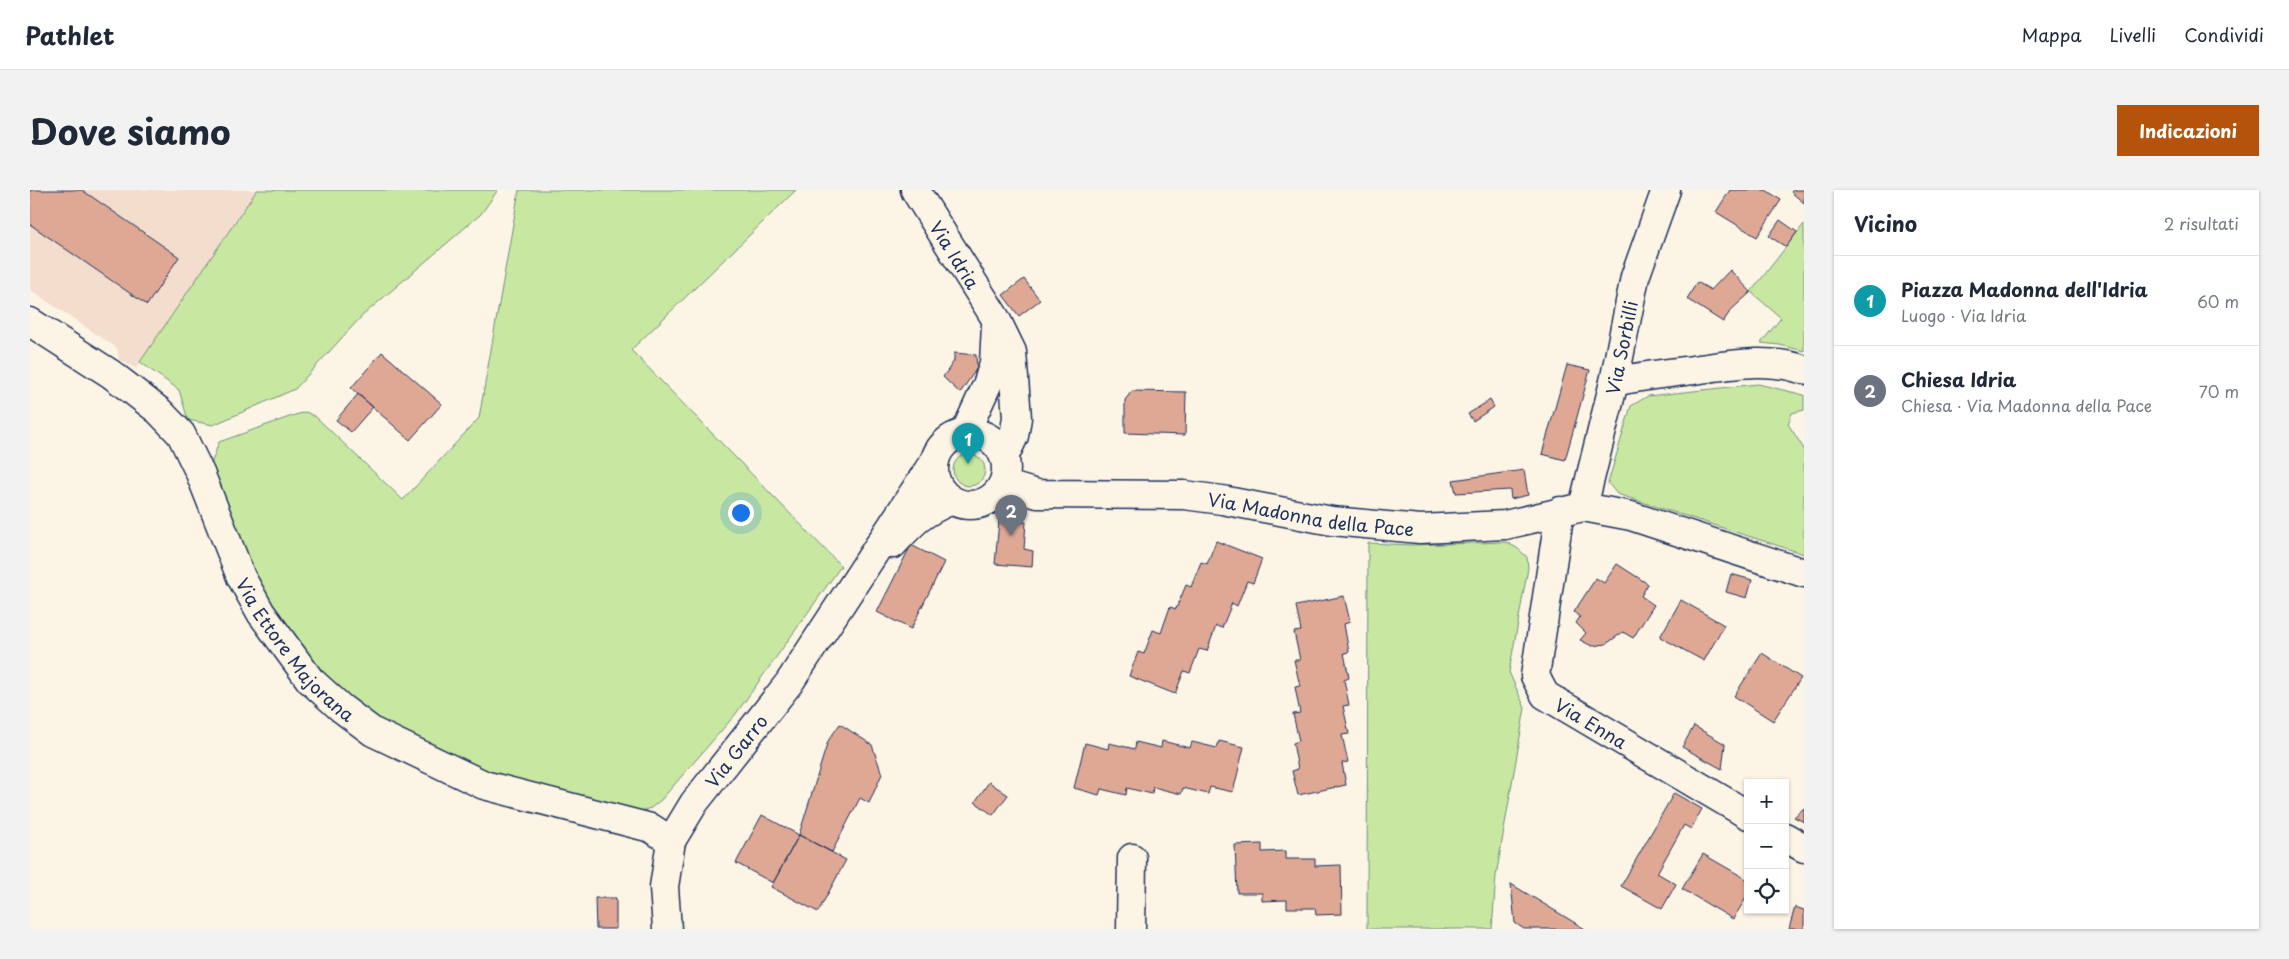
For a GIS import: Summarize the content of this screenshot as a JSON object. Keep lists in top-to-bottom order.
{
  "streets": {
    "street": [
      "Via Idria",
      "Via Sorbilli",
      "Via Madonna della Pace",
      "Via Ettore Majorana",
      "Via Enna",
      "Via Garro"
    ]
  },
  "crossings": [
    ["Via Idria", "Via Madonna della Pace"],
    ["Via Idria", "Via Garro"],
    ["Via Sorbilli", "Via Madonna della Pace"],
    ["Via Sorbilli", "Via Enna"],
    ["Via Madonna della Pace", "Via Enna"],
    ["Via Madonna della Pace", "Via Garro"],
    ["Via Ettore Majorana", "Via Garro"]
  ],
  "page": {
    "header": "Pathlet",
    "nav": ["Mappa", "Livelli", "Condividi"],
    "title": "Dove siamo",
    "buttons": "Indicazioni",
    "heading": ["Vicino", "2 risultati"],
    "list": [
      {
        "mark": "1",
        "name": "Piazza Madonna dell'Idria",
        "note": "Luogo · Via Idria",
        "value": "60 m"
      },
      {
        "mark": "2",
        "name": "Chiesa Idria",
        "note": "Chiesa · Via Madonna della Pace",
        "value": "70 m"
      }
    ],
    "pins": ["1", "2"],
    "map_buttons": ["+", "−"]
  }
}
